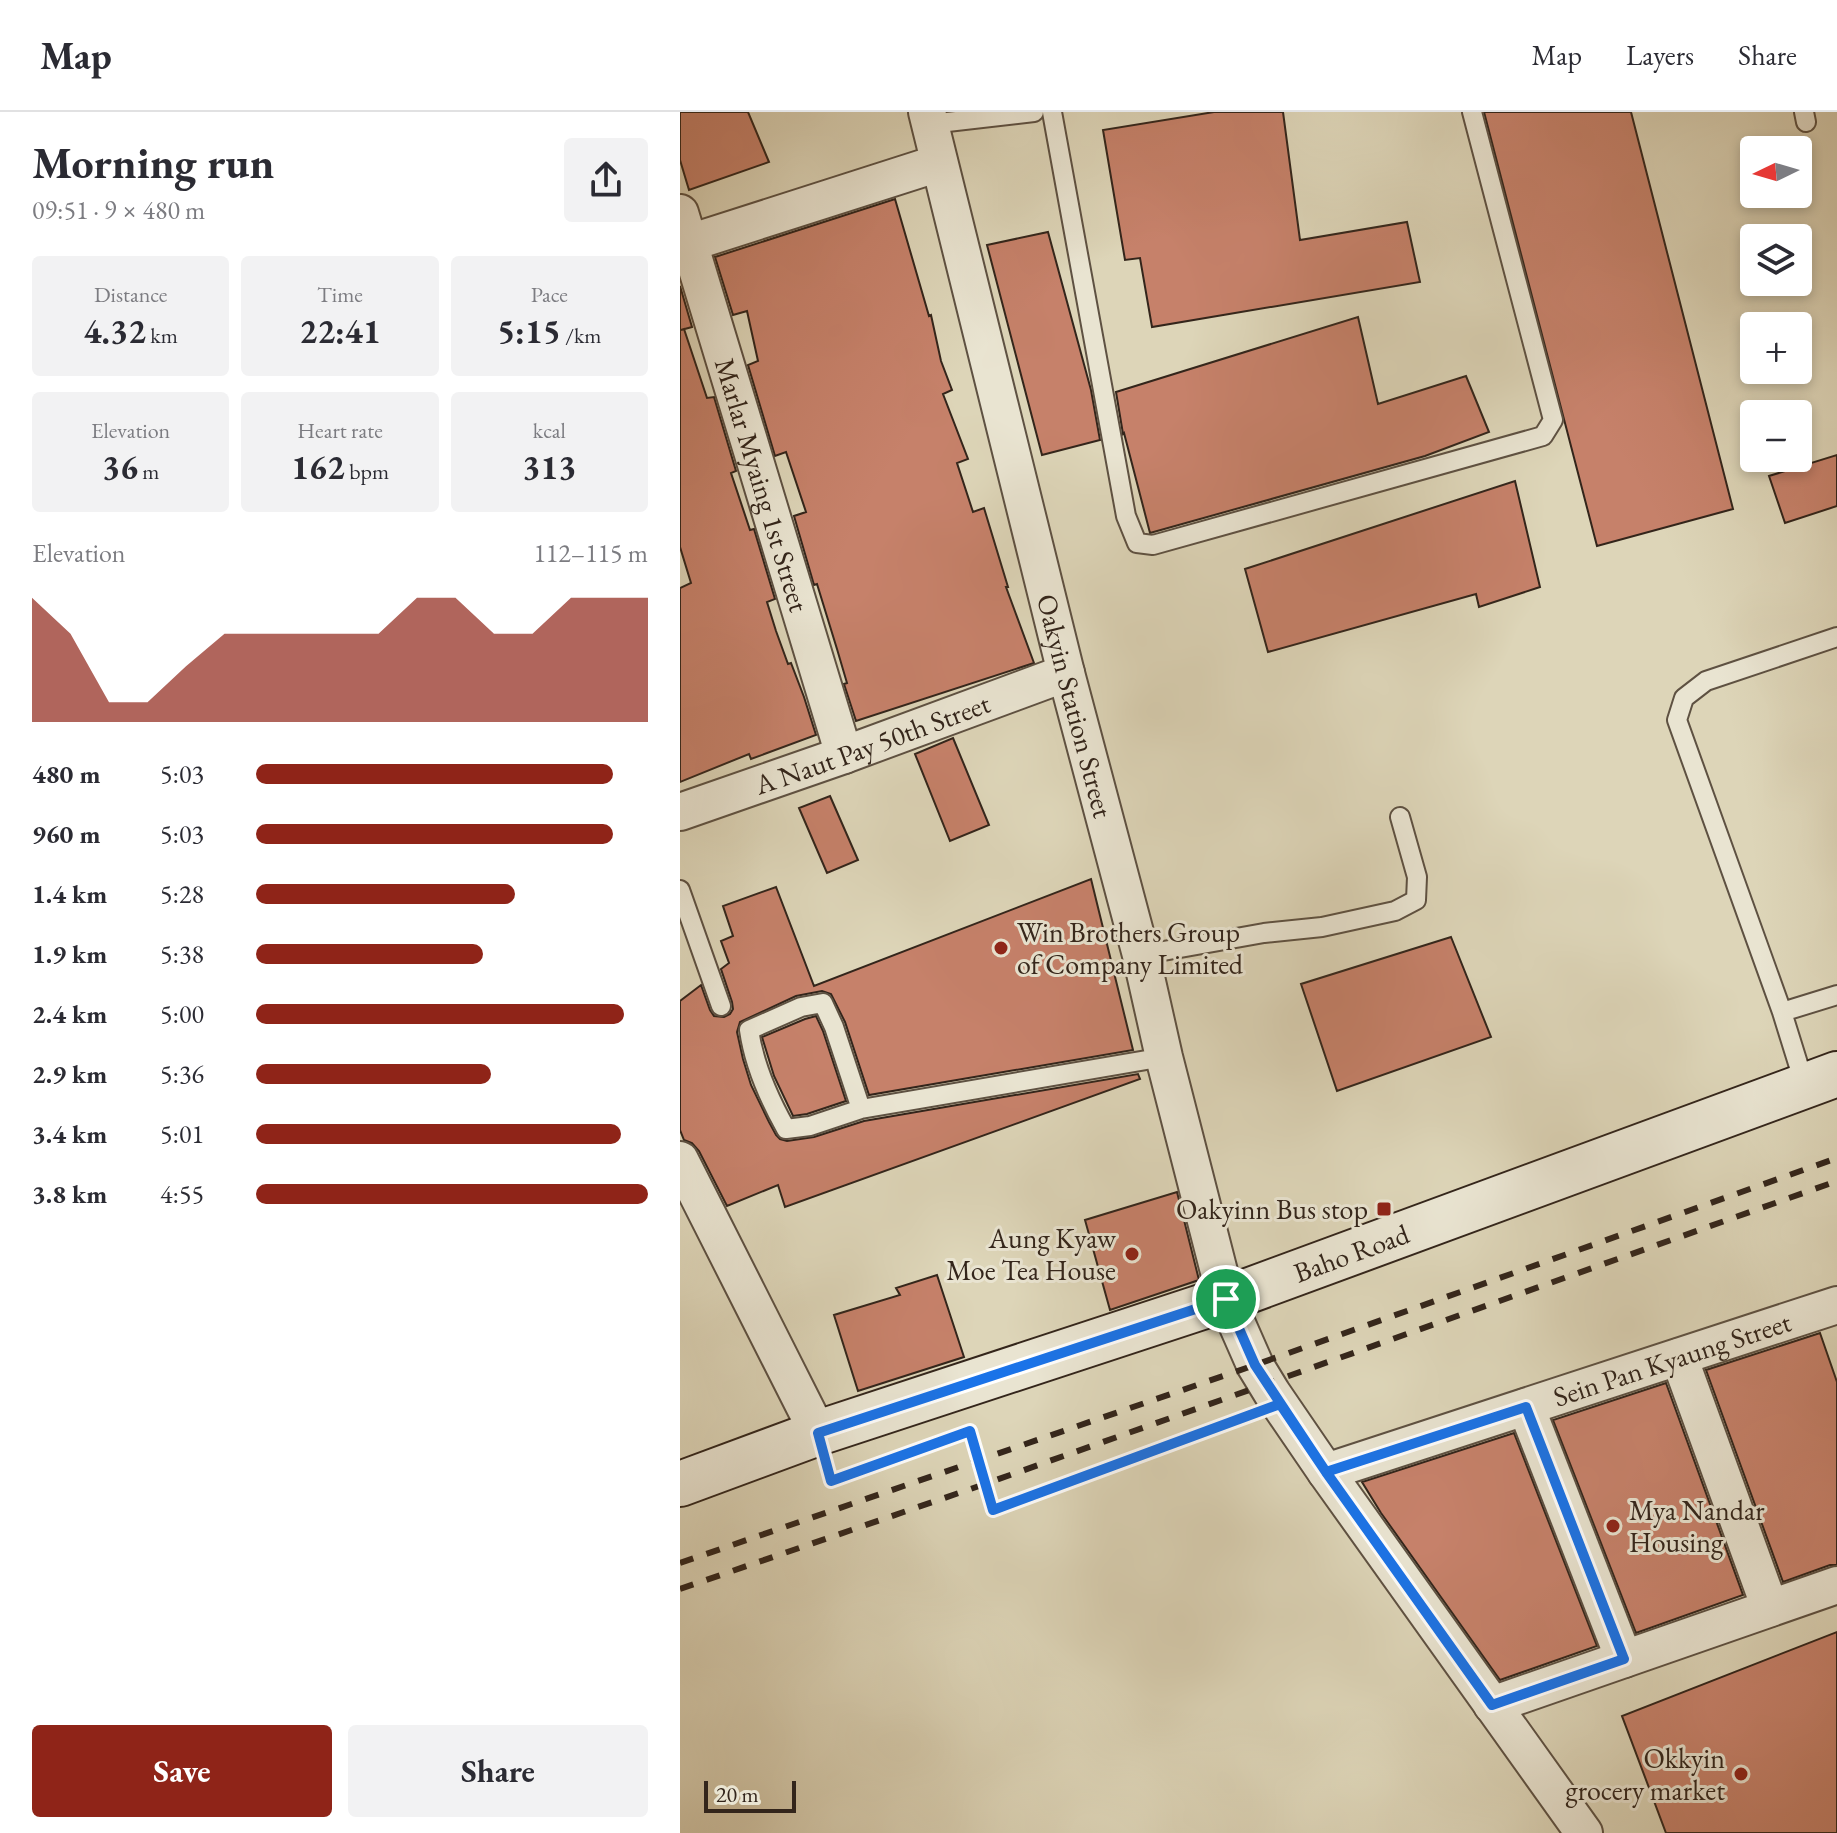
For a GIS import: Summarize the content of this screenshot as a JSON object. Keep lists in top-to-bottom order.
{
  "streets": {
    "main road": ["Baho Road"],
    "street": [
      "Marlar Myaing 1st Street",
      "Oakyin Station Street",
      "A Naut Pay 50th Street",
      "Sein Pan Kyaung Street"
    ]
  },
  "crossings": [
    ["Marlar Myaing 1st Street", "A Naut Pay 50th Street"],
    ["Oakyin Station Street", "A Naut Pay 50th Street"],
    ["Oakyin Station Street", "Baho Road"],
    ["Oakyin Station Street", "Sein Pan Kyaung Street"]
  ],
  "places": {
    "other": [
      "Win Brothers Group of Company Limited",
      "Aung Kyaw Moe Tea House",
      "Mya Nandar Housing",
      "Okkyin grocery market"
    ],
    "transit": ["Oakyinn Bus stop"]
  },
  "scale_bar": "20 m",
  "north": "left",
  "page": {
    "header": "Map",
    "nav": ["Map", "Layers", "Share"],
    "heading": ["Morning run", "09:51 · 9 × 480 m"],
    "map_buttons": ["+", "−"],
    "stats": [
      ["Distance", "4.32 km"],
      ["Time", "22:41"],
      ["Pace", "5:15 /km"],
      ["Elevation", "36 m"],
      ["Heart rate", "162 bpm"],
      ["kcal", "313"]
    ],
    "chart": ["Elevation", "112–115 m"],
    "list": [
      {
        "name": "480 m",
        "note": "5:03"
      },
      {
        "name": "960 m",
        "note": "5:03"
      },
      {
        "name": "1.4 km",
        "note": "5:28"
      },
      {
        "name": "1.9 km",
        "note": "5:38"
      },
      {
        "name": "2.4 km",
        "note": "5:00"
      },
      {
        "name": "2.9 km",
        "note": "5:36"
      },
      {
        "name": "3.4 km",
        "note": "5:01"
      },
      {
        "name": "3.8 km",
        "note": "4:55"
      }
    ],
    "buttons": ["Save", "Share"],
    "scale": "20 m"
  }
}
